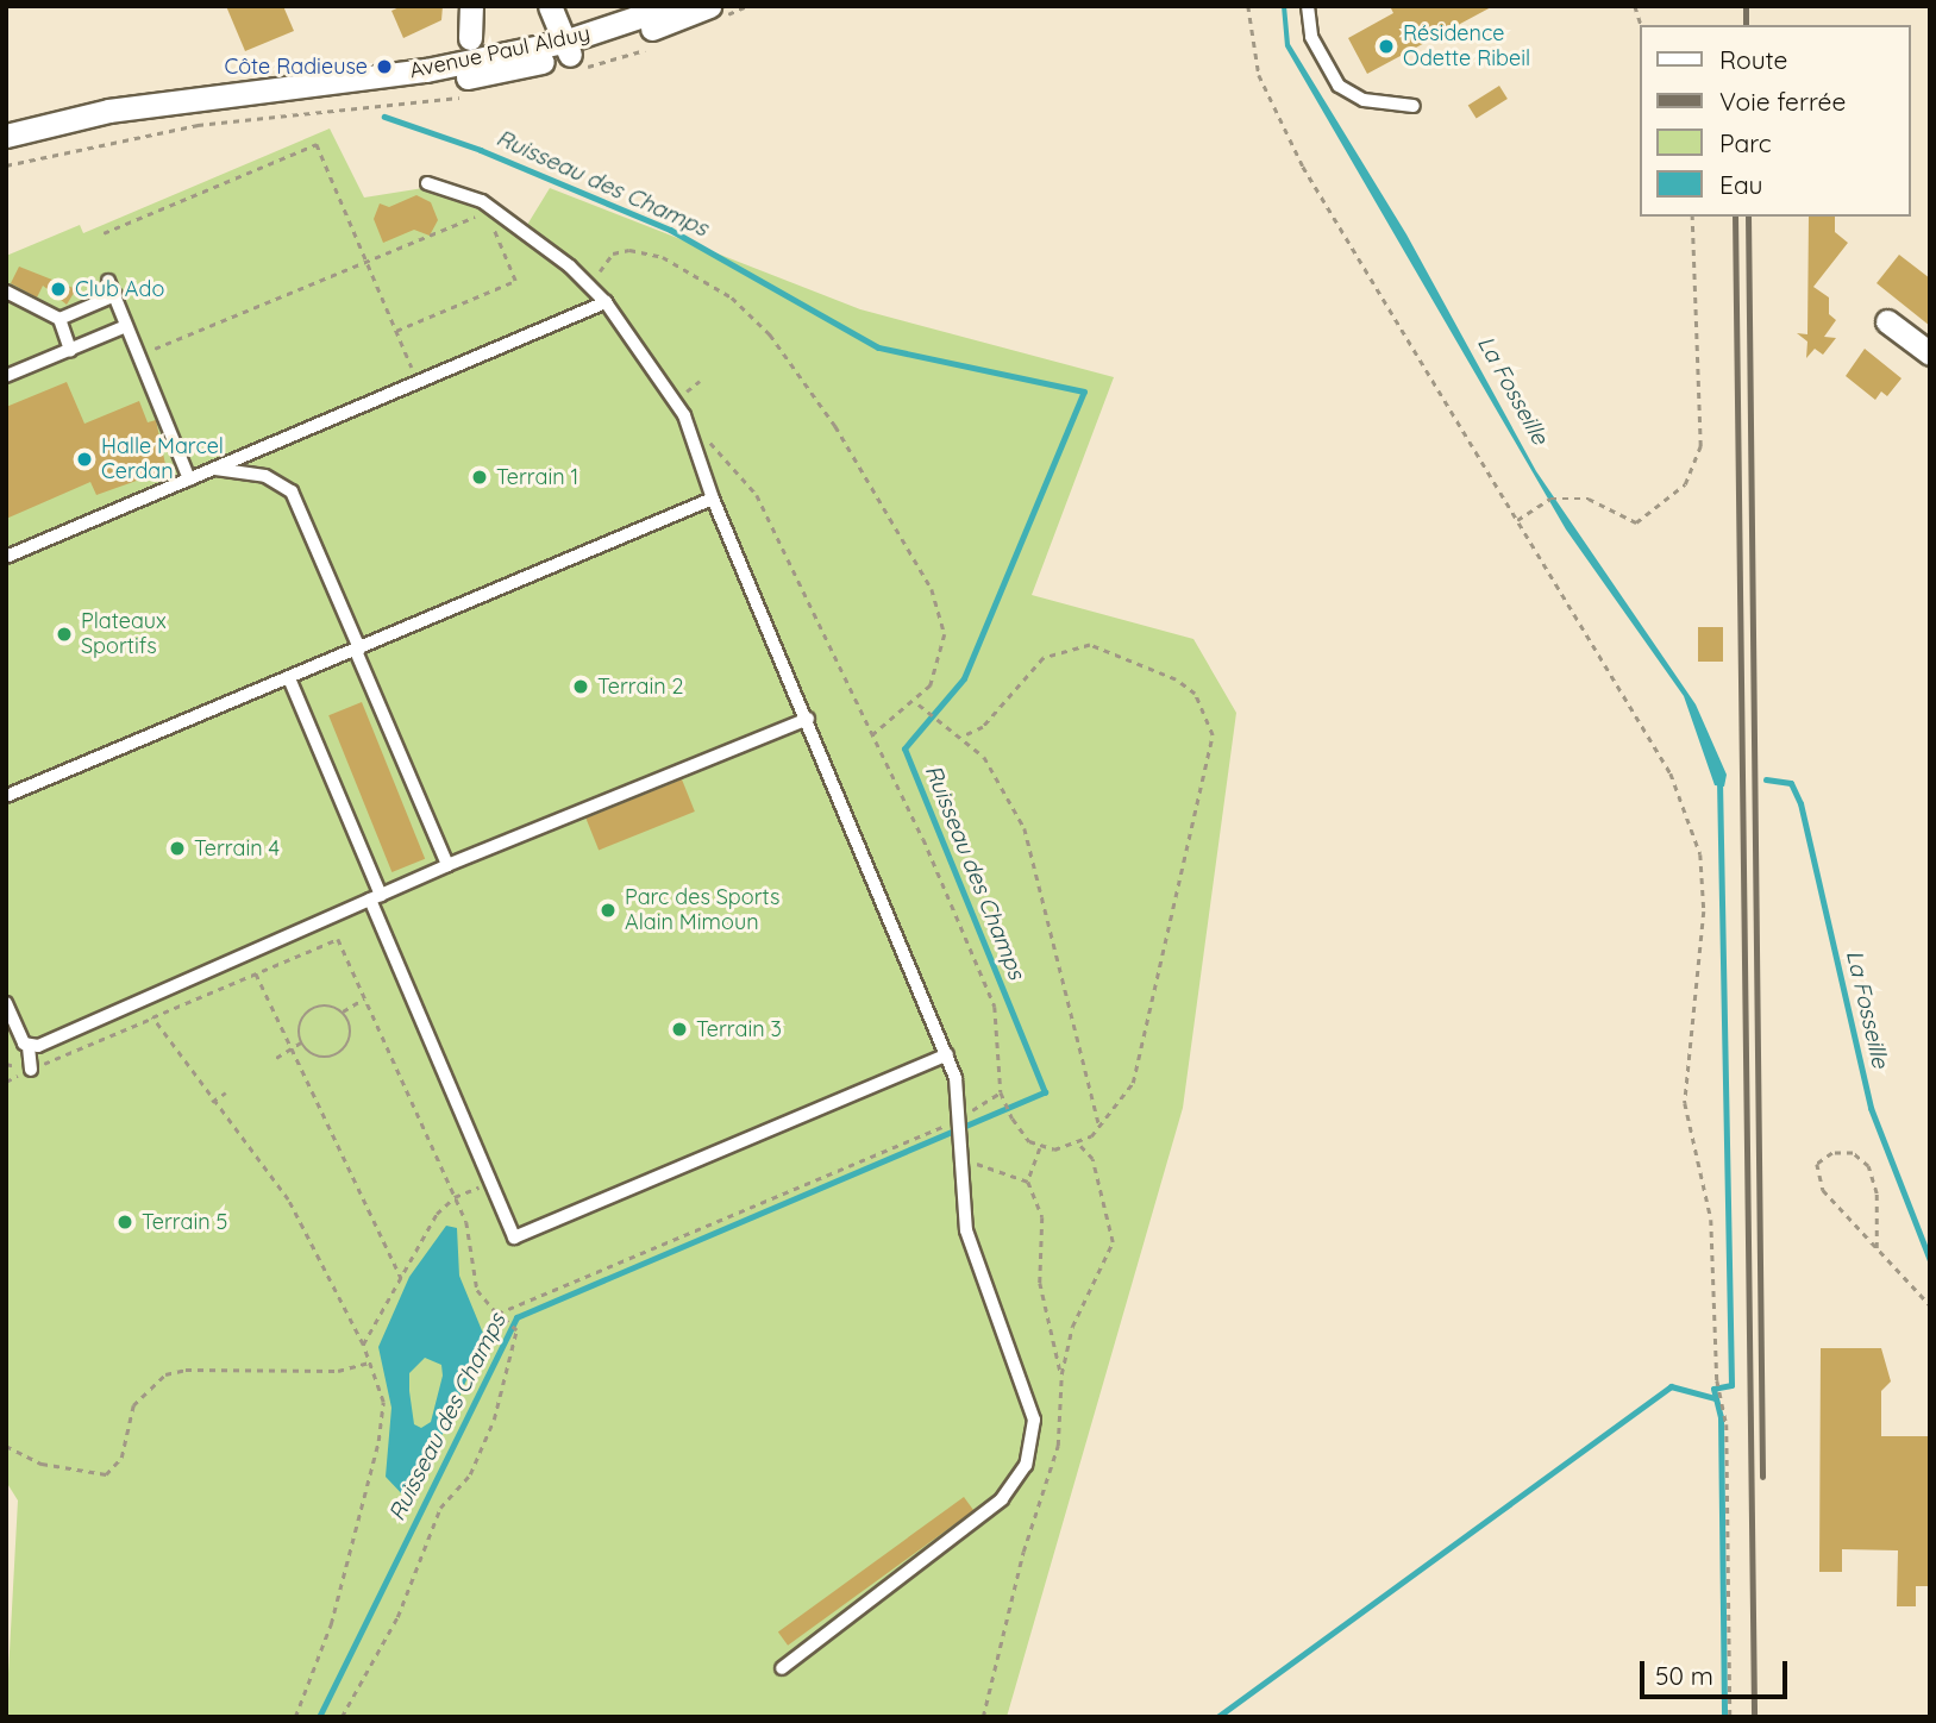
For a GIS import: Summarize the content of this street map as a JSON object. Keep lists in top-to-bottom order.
{
  "streets": {
    "street": ["Avenue Paul Alduy"]
  },
  "water": ["Ruisseau des Champs", "La Fosseille"],
  "places": [
    "Résidence Odette Ribeil",
    "Côte Radieuse",
    "Club Ado",
    "Halle Marcel Cerdan",
    "Terrain 1",
    "Plateaux Sportifs",
    "Terrain 2",
    "Terrain 4",
    "Parc des Sports Alain Mimoun",
    "Terrain 3",
    "Terrain 5"
  ],
  "legend": [
    "Route",
    "Voie ferrée",
    "Parc",
    "Eau"
  ],
  "scale_bar": "50 m"
}
